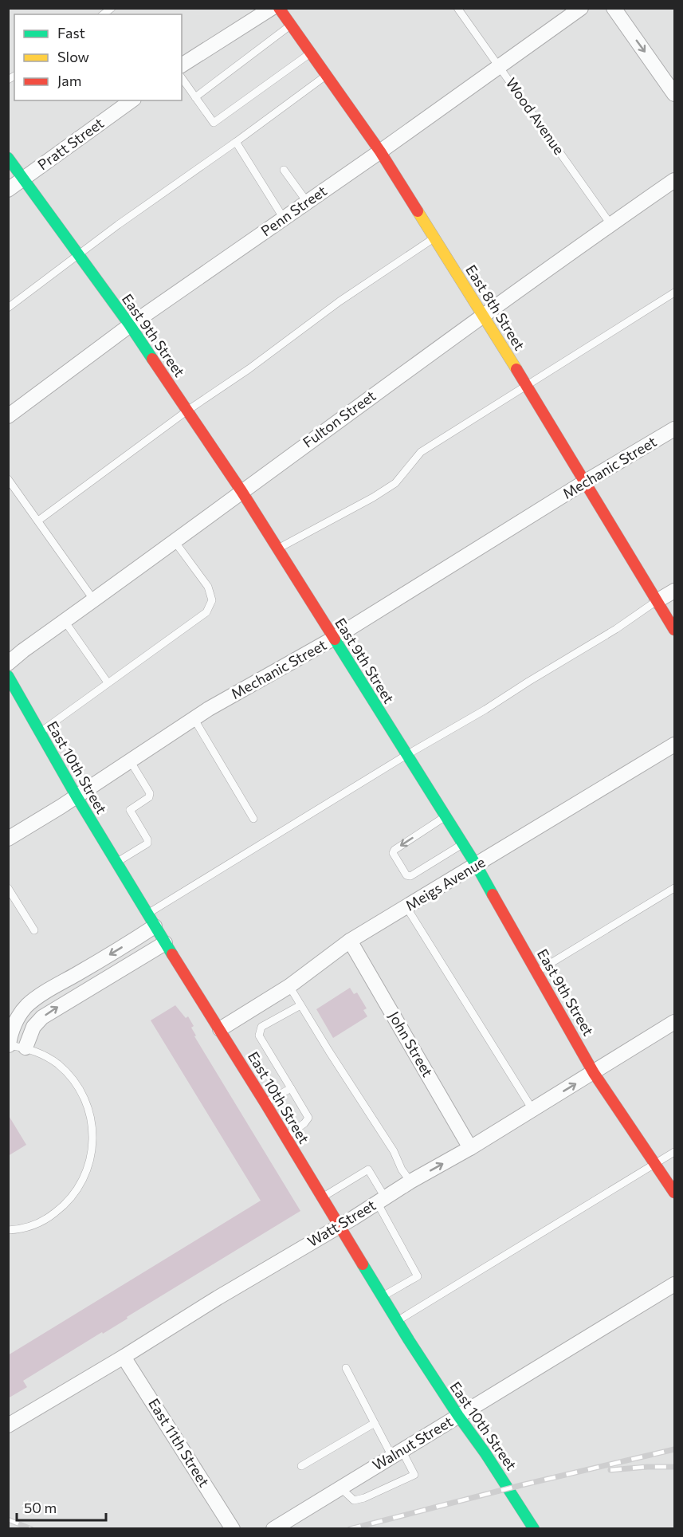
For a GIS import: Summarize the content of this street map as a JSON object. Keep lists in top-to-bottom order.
{
  "streets": {
    "main road": ["East 8th Street", "East 9th Street", "East 10th Street"],
    "street": [
      "Pratt Street",
      "Penn Street",
      "Fulton Street",
      "Mechanic Street",
      "Meigs Avenue",
      "John Street",
      "Watt Street",
      "East 11th Street",
      "Walnut Street"
    ],
    "lane": ["Wood Avenue"]
  },
  "crossings": [
    ["Wood Avenue", "Penn Street"],
    ["Wood Avenue", "Fulton Street"],
    ["Pratt Street", "East 9th Street"],
    ["Penn Street", "East 8th Street"],
    ["Penn Street", "East 9th Street"],
    ["East 8th Street", "Fulton Street"],
    ["East 8th Street", "Mechanic Street"],
    ["East 9th Street", "Fulton Street"],
    ["East 9th Street", "Mechanic Street"],
    ["East 9th Street", "Meigs Avenue"],
    ["East 9th Street", "Watt Street"],
    ["Mechanic Street", "East 10th Street"],
    ["East 10th Street", "Meigs Avenue"],
    ["East 10th Street", "Watt Street"],
    ["East 10th Street", "Walnut Street"],
    ["Meigs Avenue", "John Street"],
    ["John Street", "Watt Street"],
    ["Watt Street", "East 11th Street"]
  ],
  "legend": ["Fast", "Slow", "Jam"],
  "scale_bar": "50 m"
}
